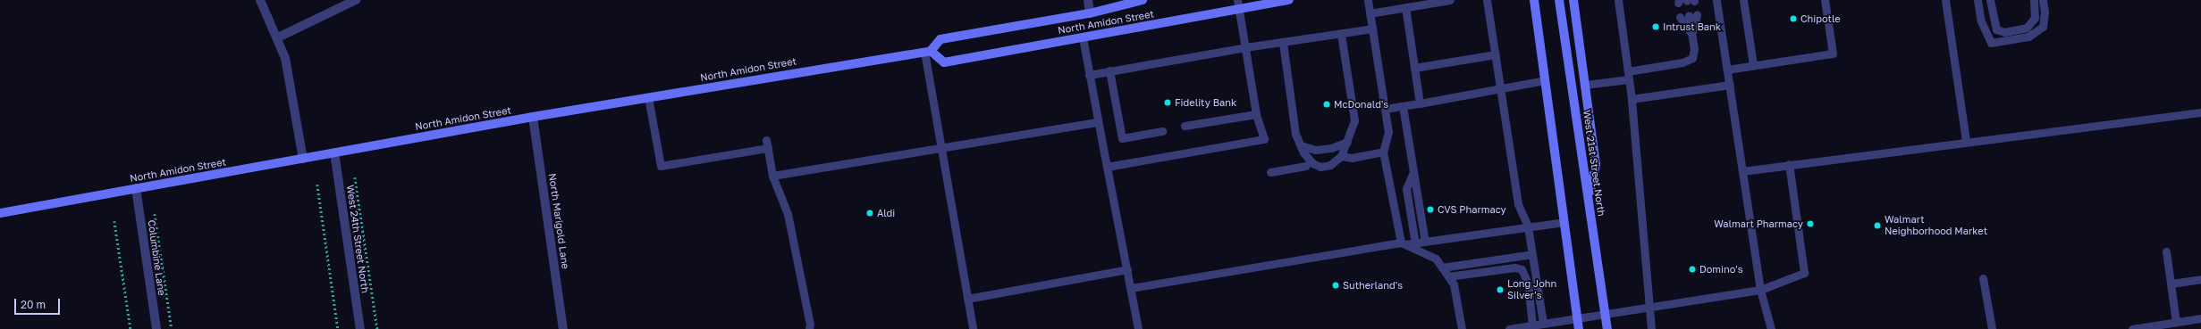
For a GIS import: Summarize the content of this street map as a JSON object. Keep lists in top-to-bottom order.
{
  "streets": {
    "main road": ["North Amidon Street", "West 21st Street North"],
    "street": ["North Marigold Lane", "West 24th Street North", "Columbine Lane"]
  },
  "crossings": [
    ["North Amidon Street", "North Marigold Lane"],
    ["North Amidon Street", "West 24th Street North"],
    ["North Amidon Street", "Columbine Lane"]
  ],
  "places": [
    "Chipotle",
    "Intrust Bank",
    "Fidelity Bank",
    "McDonald's",
    "CVS Pharmacy",
    "Aldi",
    "Walmart Pharmacy",
    "Walmart Neighborhood Market",
    "Domino's",
    "Sutherland's",
    "Long John Silver's"
  ],
  "scale_bar": "20 m"
}
